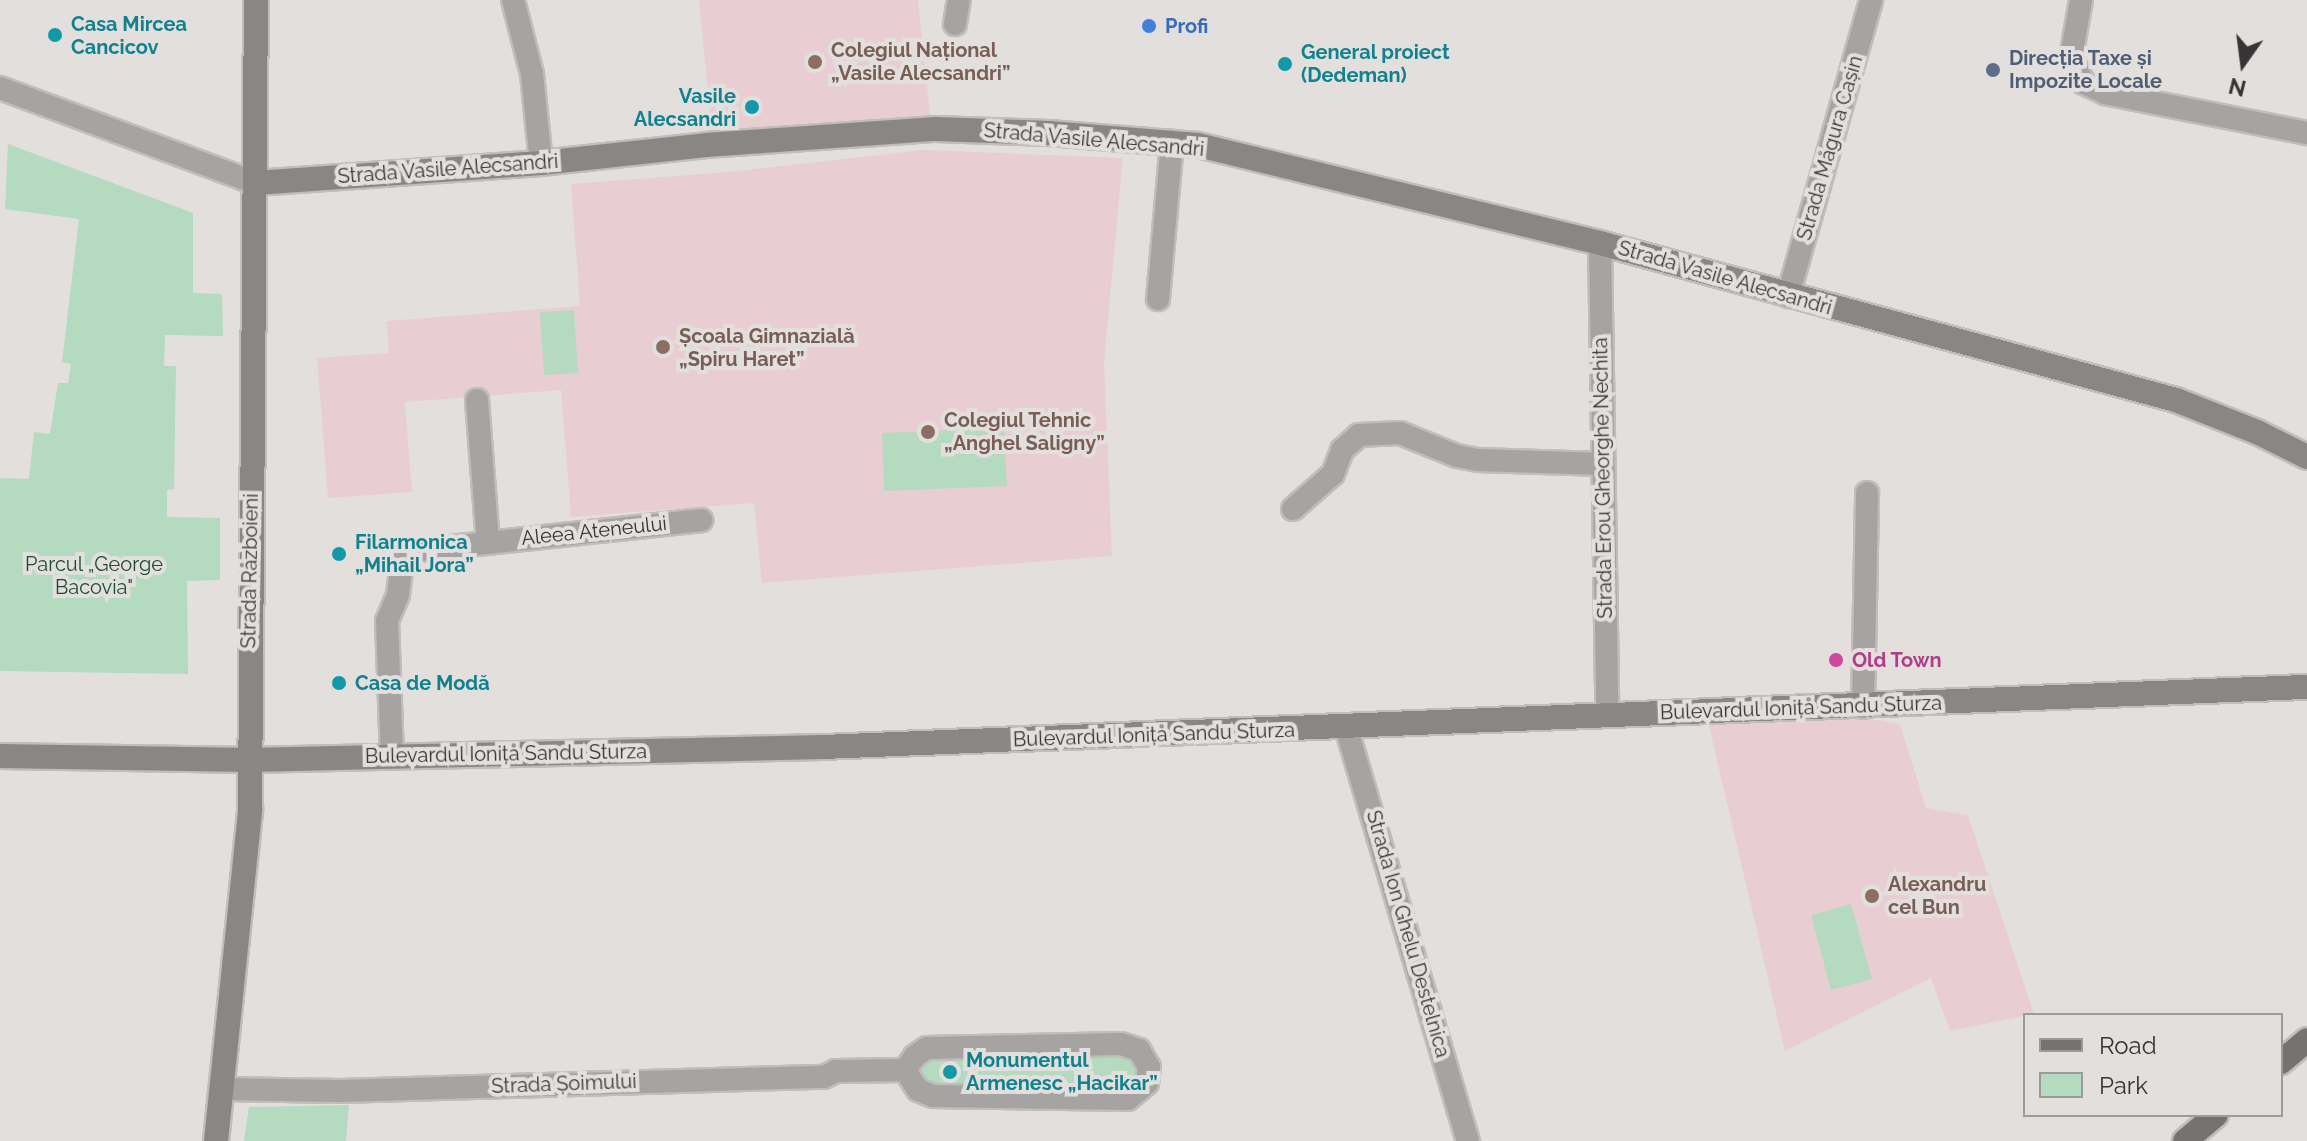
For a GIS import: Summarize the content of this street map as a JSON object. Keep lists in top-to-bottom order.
{
  "streets": {
    "street": [
      "Strada Vasile Alecsandri",
      "Strada Măgura Cașin",
      "Strada Erou Gheorghe Nechita",
      "Aleea Ateneului",
      "Strada Războieni",
      "Bulevardul Ioniță Sandu Sturza",
      "Strada Ion Ghelu Destelnica",
      "Strada Șoimului"
    ]
  },
  "crossings": [
    ["Strada Vasile Alecsandri", "Strada Măgura Cașin"],
    ["Strada Vasile Alecsandri", "Strada Erou Gheorghe Nechita"],
    ["Strada Vasile Alecsandri", "Strada Războieni"],
    ["Strada Erou Gheorghe Nechita", "Bulevardul Ioniță Sandu Sturza"],
    ["Aleea Ateneului", "Bulevardul Ioniță Sandu Sturza"],
    ["Strada Războieni", "Bulevardul Ioniță Sandu Sturza"],
    ["Strada Războieni", "Strada Șoimului"],
    ["Bulevardul Ioniță Sandu Sturza", "Strada Ion Ghelu Destelnica"]
  ],
  "parks": ["Parcul „George Bacovia\""],
  "places": [
    "Profi",
    "Casa Mircea Cancicov",
    "Colegiul Național „Vasile Alecsandri”",
    "General proiect (Dedeman)",
    "Direcția Taxe și Impozite Locale",
    "Vasile Alecsandri",
    "Școala Gimnazială „Spiru Haret”",
    "Colegiul Tehnic „Anghel Saligny”",
    "Filarmonica „Mihail Jora”",
    "Old Town",
    "Casa de Modă",
    "Alexandru cel Bun",
    "Monumentul Armenesc „Hacikar”"
  ],
  "legend": ["Road", "Park"],
  "north": "bottom"
}
